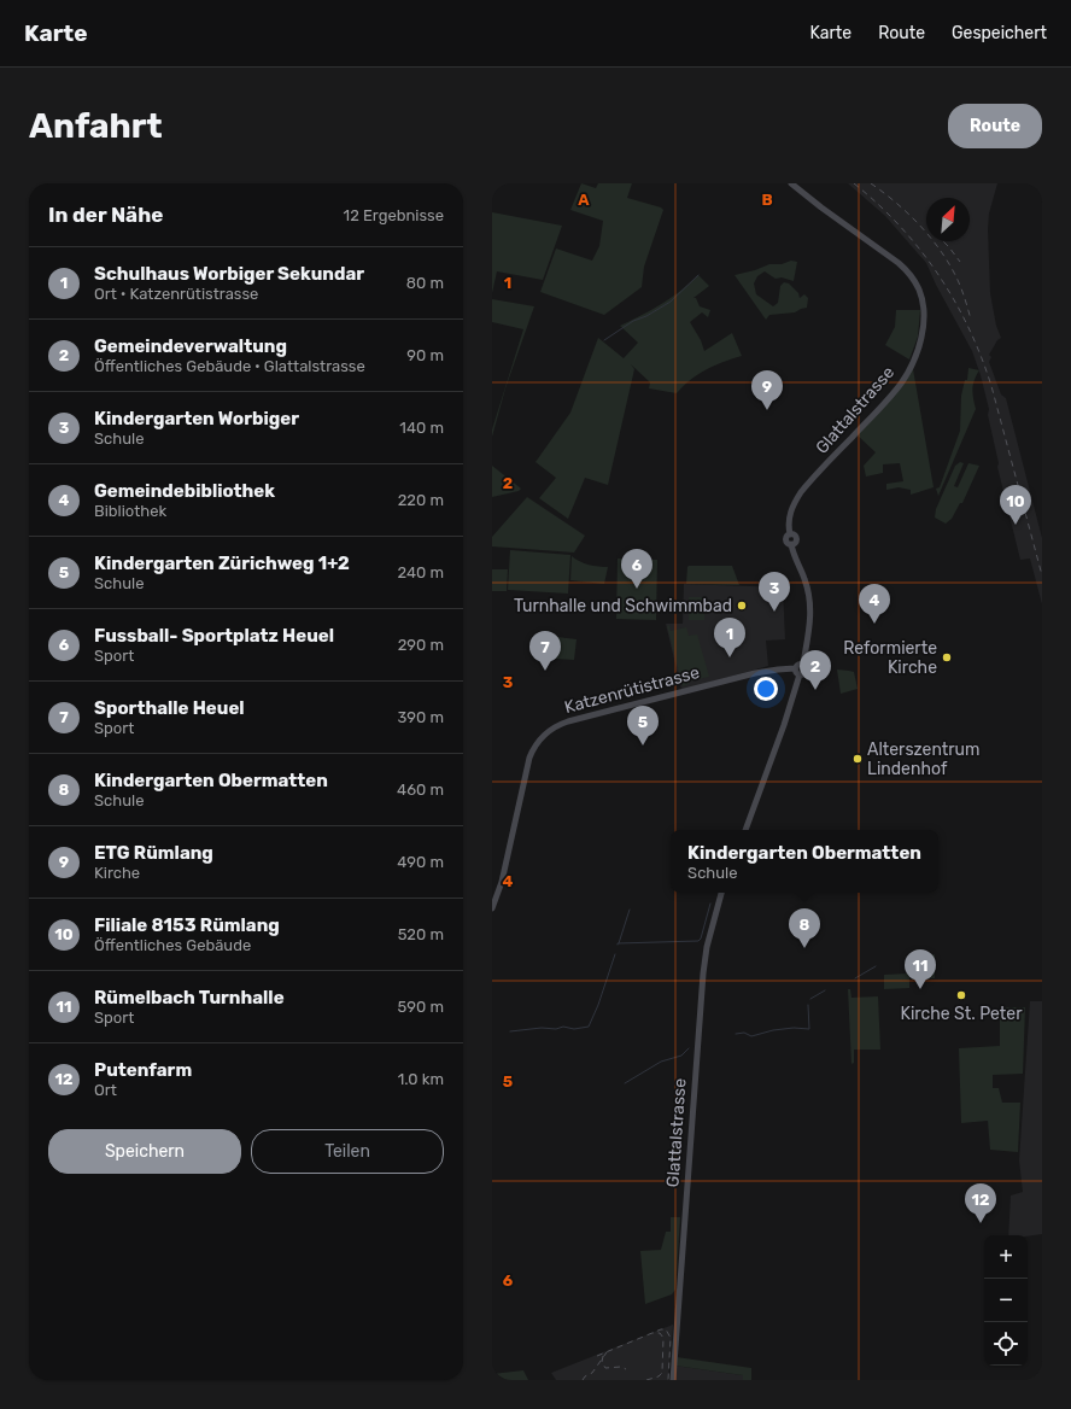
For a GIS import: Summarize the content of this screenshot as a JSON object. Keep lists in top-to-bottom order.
{
  "streets": {
    "street": ["Glattalstrasse", "Katzenrütistrasse"]
  },
  "crossings": [
    ["Glattalstrasse", "Katzenrütistrasse"]
  ],
  "places": [
    "Turnhalle und Schwimmbad",
    "Reformierte Kirche",
    "Alterszentrum Lindenhof",
    "Kirche St. Peter"
  ],
  "north": "top right",
  "page": {
    "header": "Karte",
    "nav": ["Karte", "Route", "Gespeichert"],
    "buttons": [
      "Route",
      ["Speichern", "Teilen"]
    ],
    "title": "Anfahrt",
    "heading": ["In der Nähe", "12 Ergebnisse"],
    "list": [
      {
        "mark": "1",
        "name": "Schulhaus Worbiger Sekundar",
        "note": "Ort · Katzenrütistrasse",
        "value": "80 m"
      },
      {
        "mark": "2",
        "name": "Gemeindeverwaltung",
        "note": "Öffentliches Gebäude · Glattalstrasse",
        "value": "90 m"
      },
      {
        "mark": "3",
        "name": "Kindergarten Worbiger",
        "note": "Schule",
        "value": "140 m"
      },
      {
        "mark": "4",
        "name": "Gemeindebibliothek",
        "note": "Bibliothek",
        "value": "220 m"
      },
      {
        "mark": "5",
        "name": "Kindergarten Zürichweg 1+2",
        "note": "Schule",
        "value": "240 m"
      },
      {
        "mark": "6",
        "name": "Fussball- Sportplatz Heuel",
        "note": "Sport",
        "value": "290 m"
      },
      {
        "mark": "7",
        "name": "Sporthalle Heuel",
        "note": "Sport",
        "value": "390 m"
      },
      {
        "mark": "8",
        "name": "Kindergarten Obermatten",
        "note": "Schule",
        "value": "460 m"
      },
      {
        "mark": "9",
        "name": "ETG Rümlang",
        "note": "Kirche",
        "value": "490 m"
      },
      {
        "mark": "10",
        "name": "Filiale 8153 Rümlang",
        "note": "Öffentliches Gebäude",
        "value": "520 m"
      },
      {
        "mark": "11",
        "name": "Rümelbach Turnhalle",
        "note": "Sport",
        "value": "590 m"
      },
      {
        "mark": "12",
        "name": "Putenfarm",
        "note": "Ort",
        "value": "1.0 km"
      }
    ],
    "pins": [
      "9",
      "10",
      "6",
      "3",
      "4",
      "1",
      "7",
      "2",
      "5",
      "8",
      "11",
      "12"
    ],
    "popup": ["Kindergarten Obermatten", "Schule"],
    "map_buttons": ["+", "−"]
  },
  "grid": {
    "columns": ["A", "B"],
    "rows": [
      "1",
      "2",
      "3",
      "4",
      "5",
      "6"
    ]
  }
}
